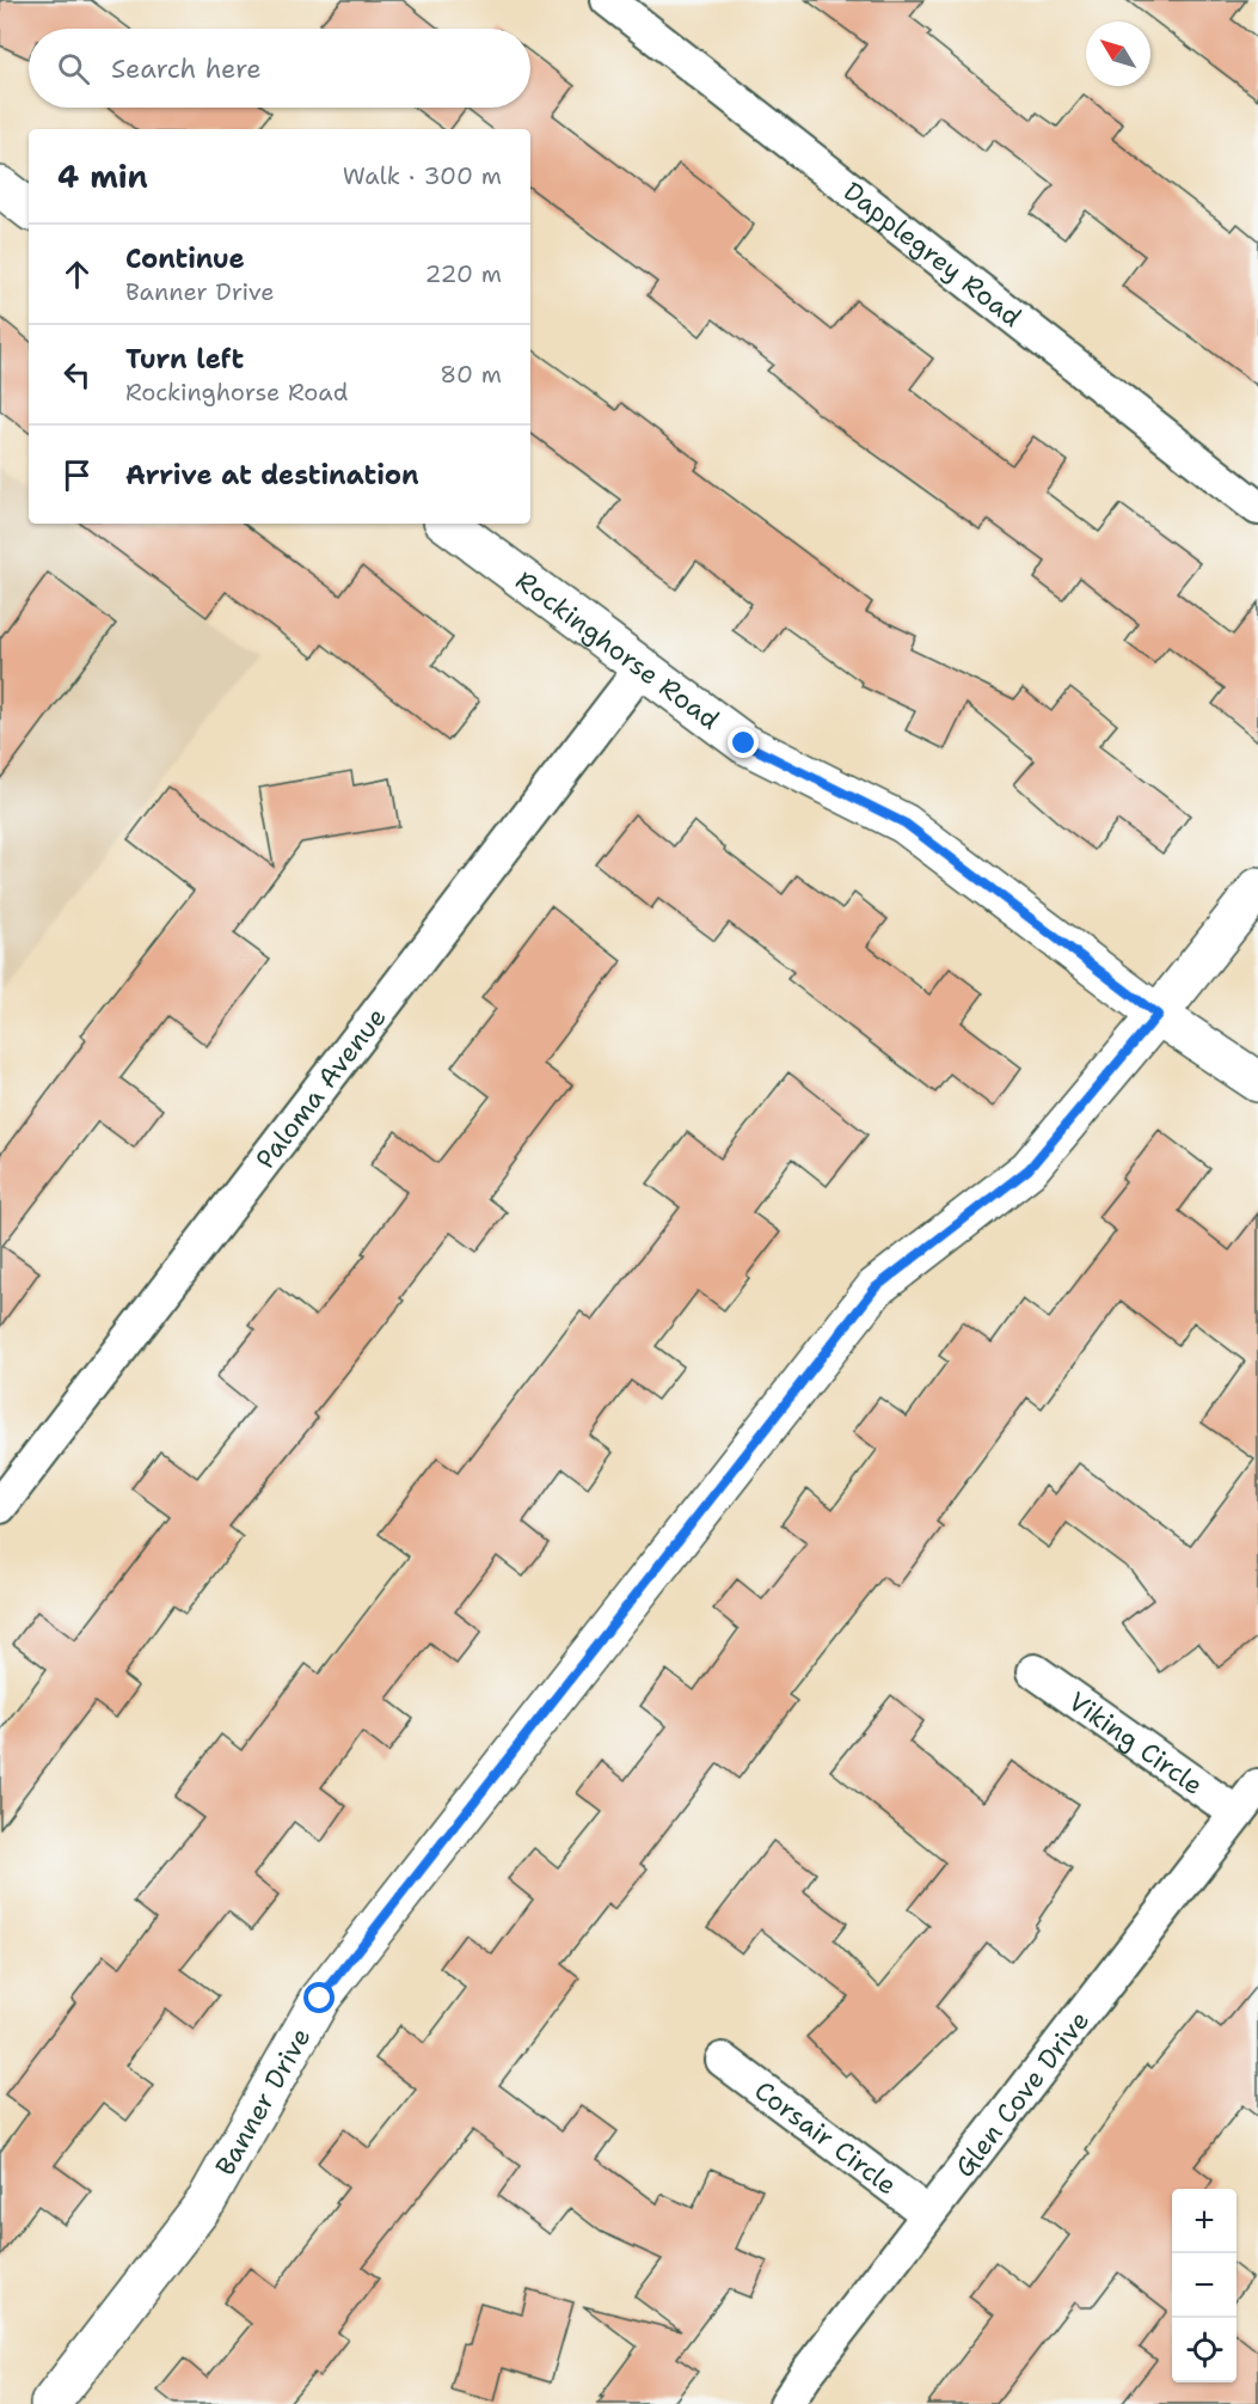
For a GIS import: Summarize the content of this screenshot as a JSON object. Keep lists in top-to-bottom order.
{
  "streets": {
    "street": [
      "Dapplegrey Road",
      "Rockinghorse Road",
      "Paloma Avenue",
      "Viking Circle",
      "Glen Cove Drive",
      "Banner Drive",
      "Corsair Circle"
    ]
  },
  "crossings": [
    ["Rockinghorse Road", "Paloma Avenue"],
    ["Rockinghorse Road", "Banner Drive"],
    ["Viking Circle", "Glen Cove Drive"],
    ["Glen Cove Drive", "Corsair Circle"]
  ],
  "north": "top left",
  "page": {
    "search": "Search here",
    "heading": ["4 min", "Walk · 300 m"],
    "list": [
      ["Continue", "Banner Drive", "220 m"],
      ["Turn left", "Rockinghorse Road", "80 m"],
      "Arrive at destination"
    ],
    "map_buttons": ["+", "−"]
  }
}
